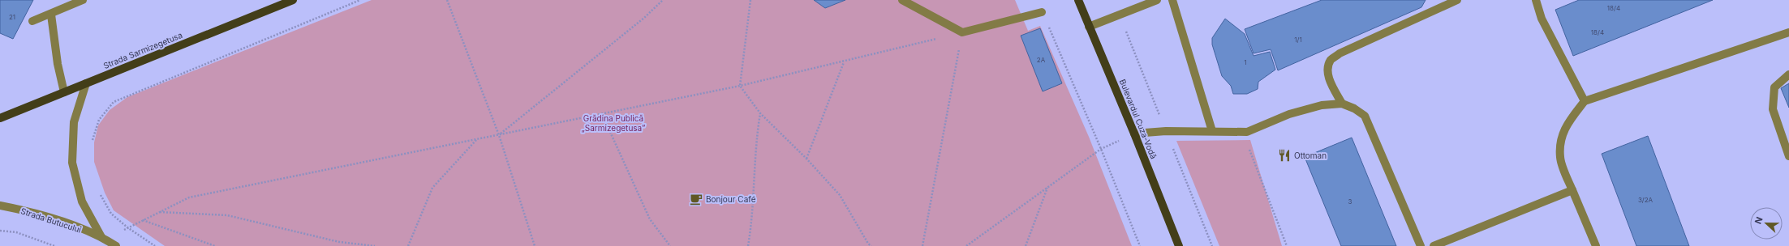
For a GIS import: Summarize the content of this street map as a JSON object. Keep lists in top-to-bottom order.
{
  "streets": {
    "main road": ["Strada Sarmizegetusa", "Bulevardul Cuza-Vodă"],
    "street": ["Strada Butucului"]
  },
  "crossings": [
    ["Strada Sarmizegetusa", "Strada Butucului"]
  ],
  "parks": ["Grădina Publică „Sarmizegetusa”"],
  "places": {
    "restaurant": ["Ottoman"],
    "cafe": ["Bonjour Café"]
  },
  "house_numbers": [
    "18/4",
    "21",
    "18/4",
    "1/1",
    "2A",
    "1",
    "3/2A",
    "3"
  ],
  "north": "left"
}
